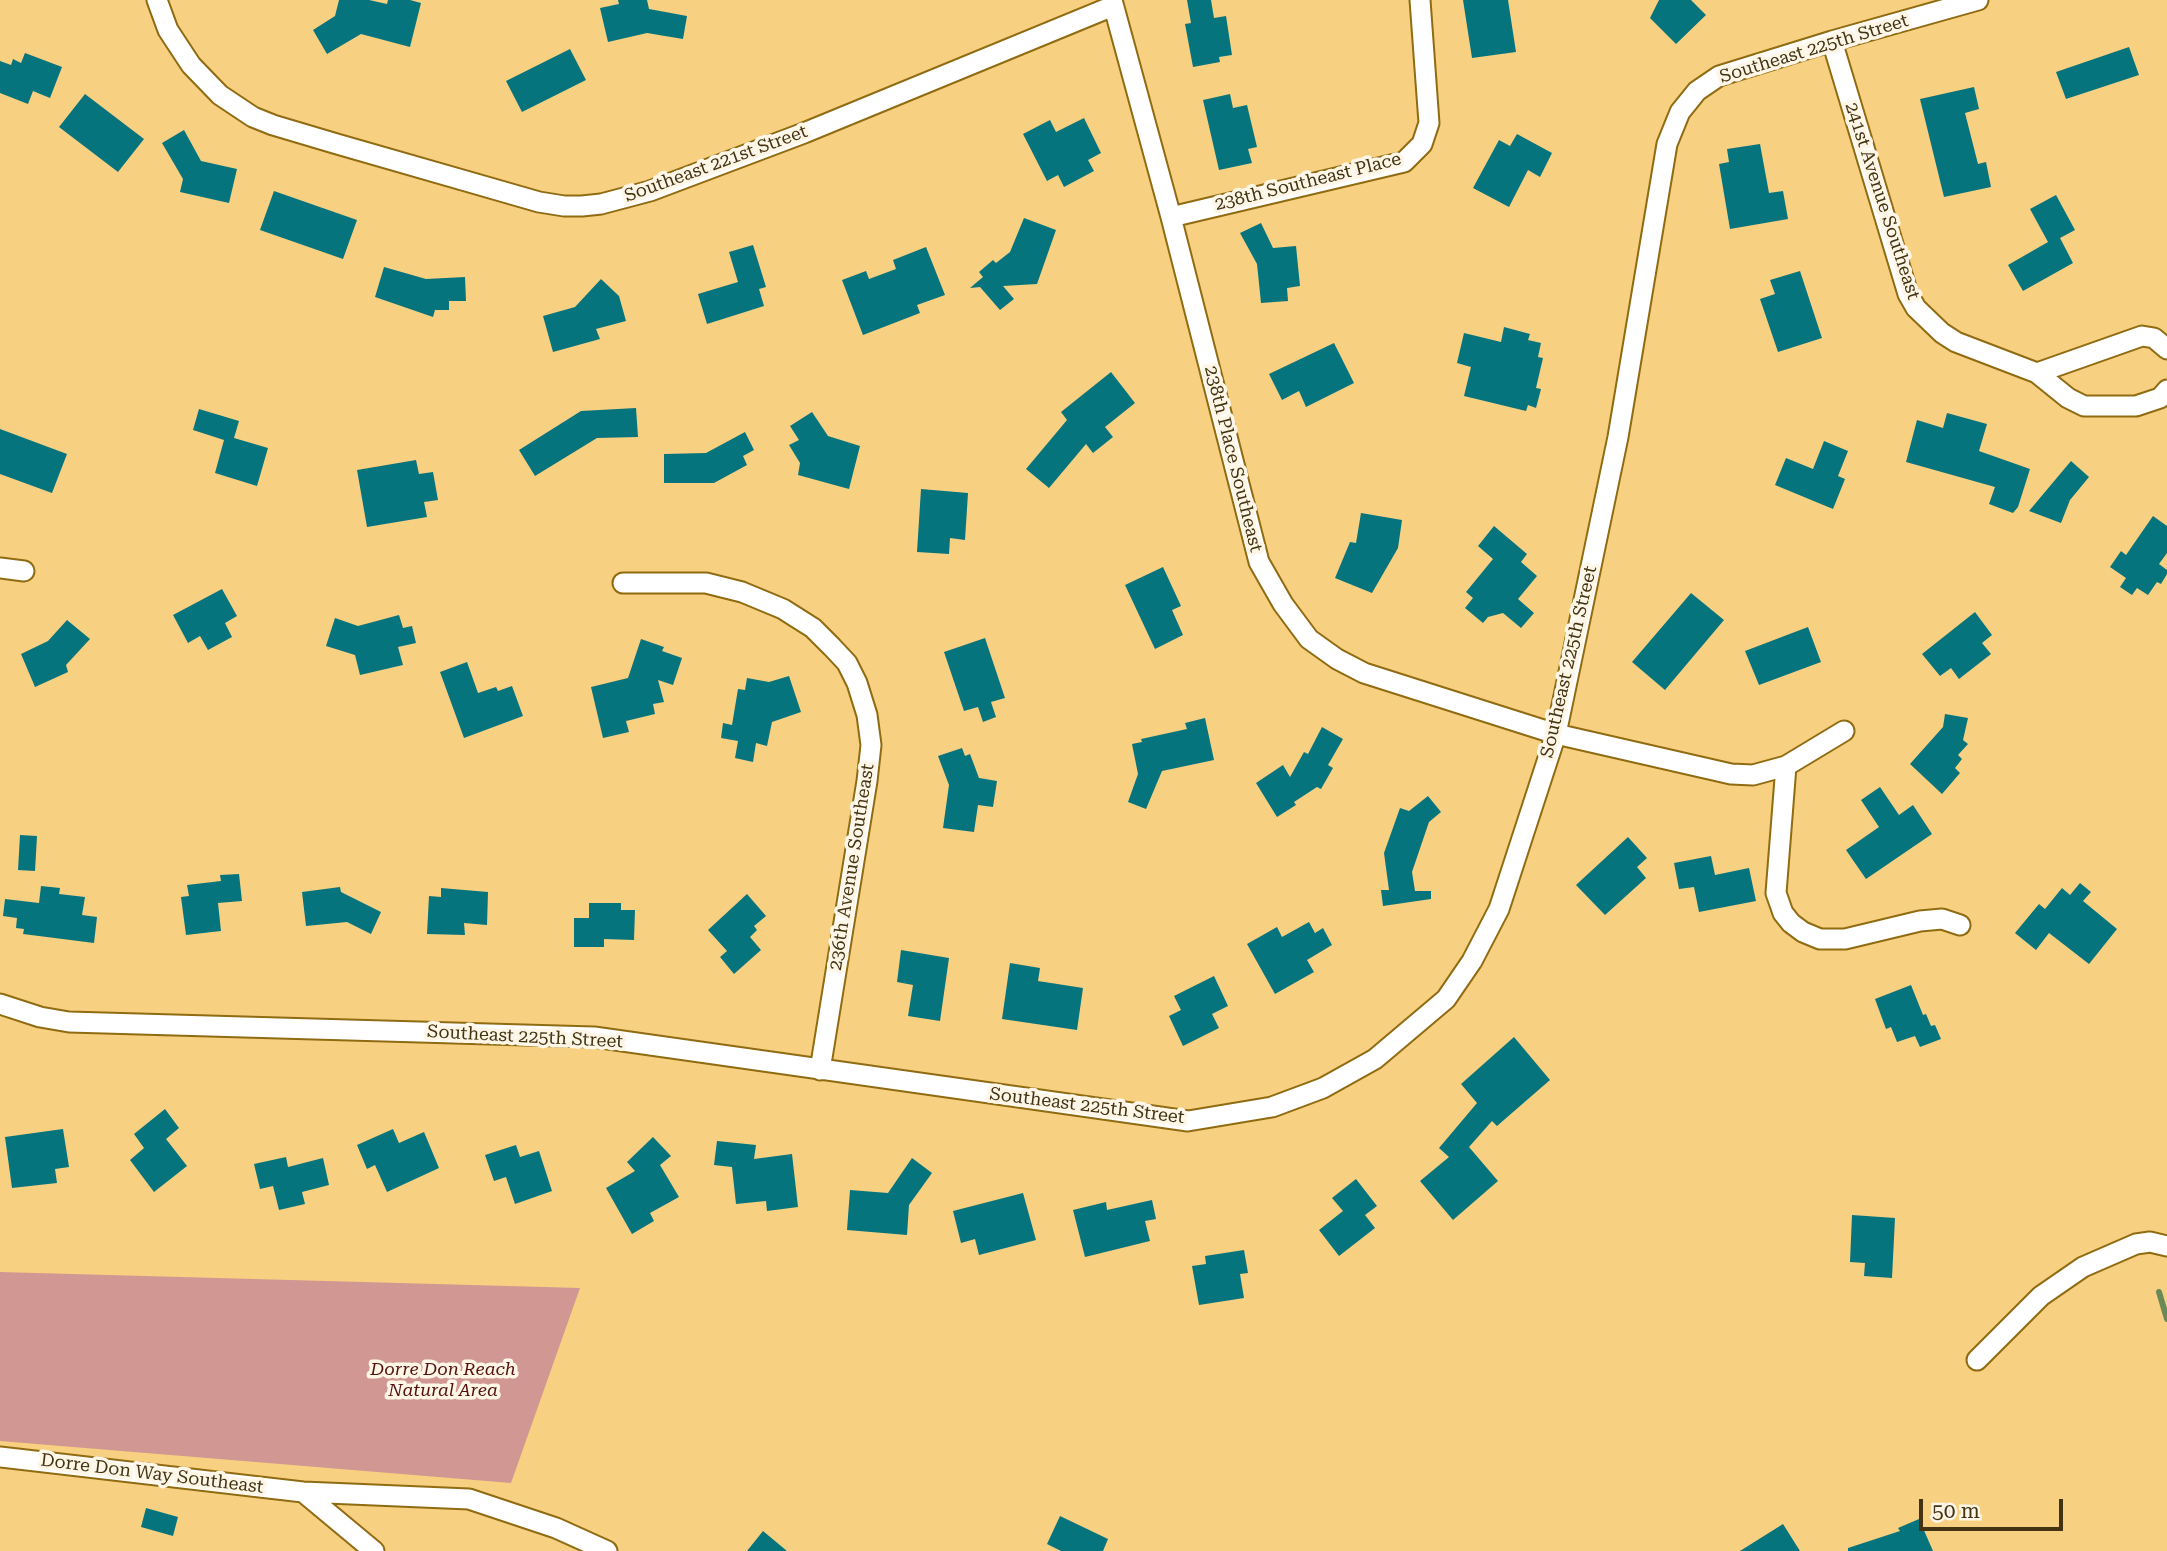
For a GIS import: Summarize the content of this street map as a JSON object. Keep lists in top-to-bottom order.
{
  "streets": {
    "street": [
      "Southeast 225th Street",
      "Southeast 221st Street",
      "238th Southeast Place",
      "241st Avenue Southeast",
      "238th Place Southeast",
      "236th Avenue Southeast",
      "Dorre Don Way Southeast"
    ]
  },
  "crossings": [
    ["Southeast 225th Street", "241st Avenue Southeast"],
    ["Southeast 225th Street", "238th Place Southeast"],
    ["Southeast 225th Street", "236th Avenue Southeast"],
    ["Southeast 221st Street", "238th Place Southeast"],
    ["238th Southeast Place", "238th Place Southeast"]
  ],
  "parks": ["Dorre Don Reach Natural Area"],
  "scale_bar": "50 m"
}
